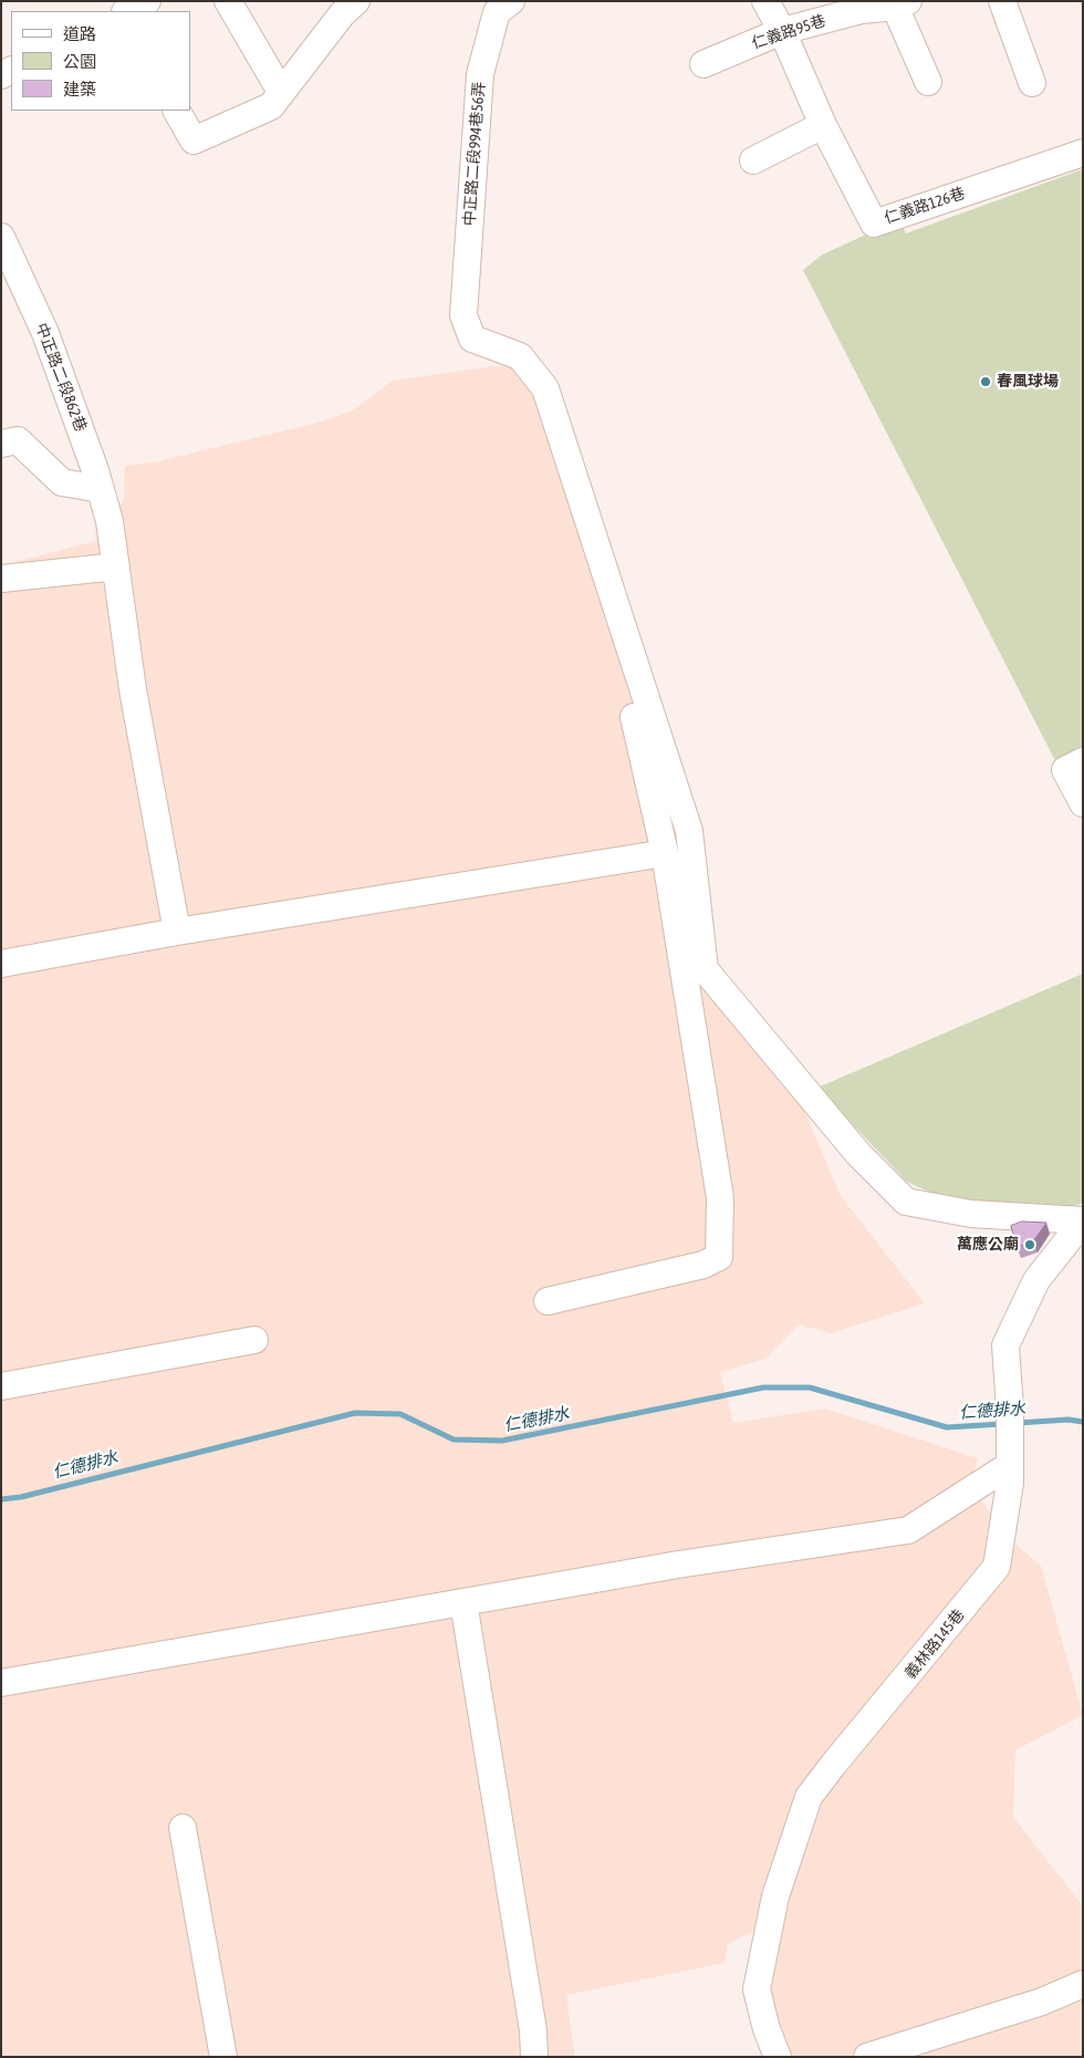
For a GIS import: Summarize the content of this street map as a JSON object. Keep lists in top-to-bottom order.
{
  "streets": {
    "lane": [
      "仁義路95巷",
      "中正路二段994巷56弄",
      "仁義路126巷",
      "中正路二段862巷",
      "義林路145巷"
    ]
  },
  "crossings": [
    ["仁義路95巷", "仁義路126巷"],
    ["中正路二段994巷56弄", "義林路145巷"]
  ],
  "water": ["仁德排水"],
  "places": ["春風球場", "萬應公廟"],
  "legend": ["道路", "公園", "建築"]
}
